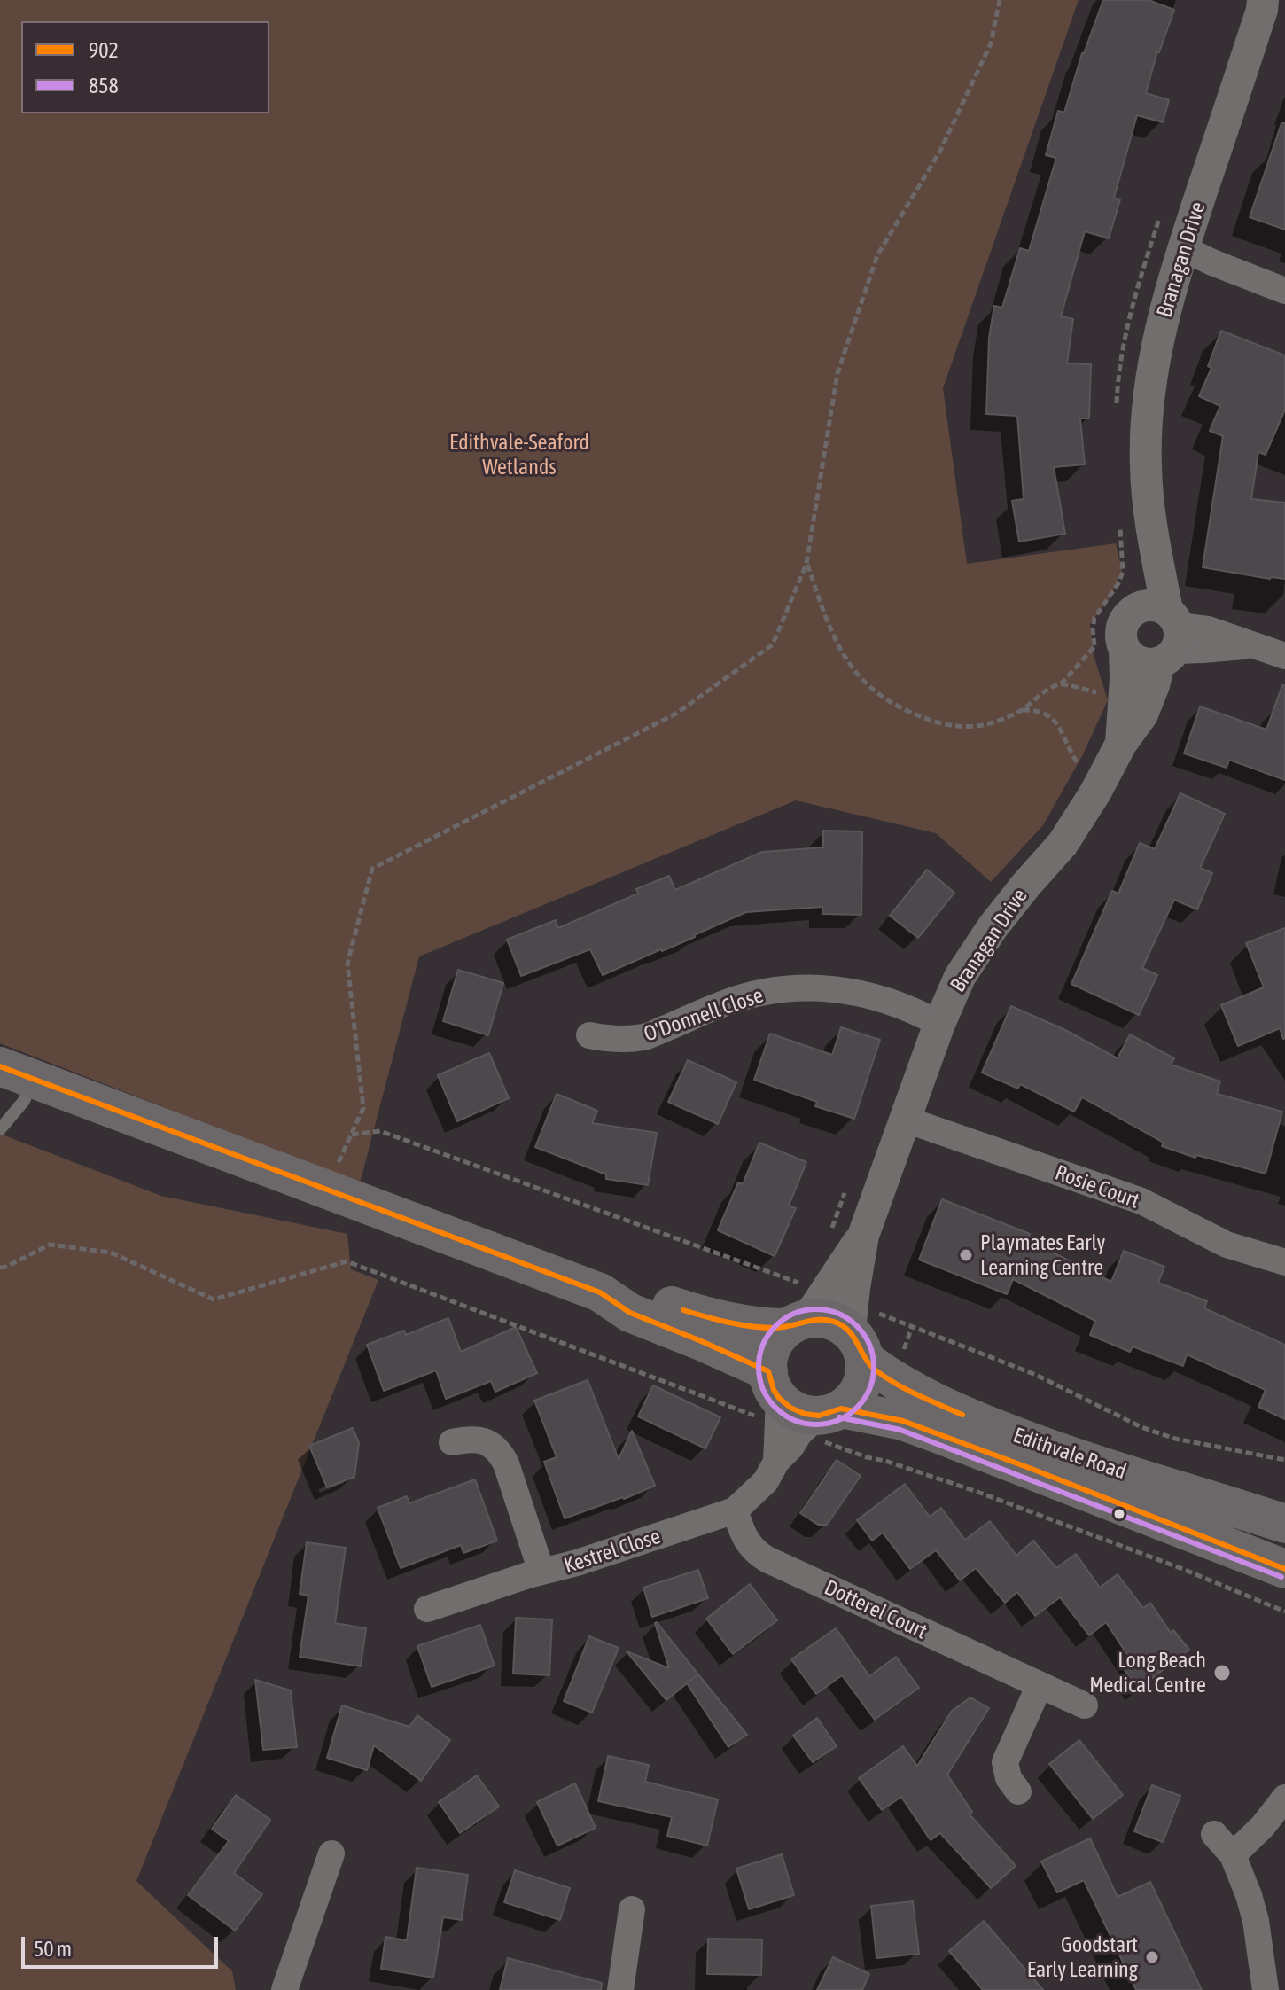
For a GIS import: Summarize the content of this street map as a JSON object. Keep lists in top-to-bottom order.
{
  "streets": {
    "highway": ["Edithvale Road"],
    "street": [
      "Branagan Drive",
      "O'Donnell Close",
      "Rosie Court",
      "Kestrel Close",
      "Dotterel Court"
    ]
  },
  "crossings": [
    ["Branagan Drive", "O'Donnell Close"],
    ["Branagan Drive", "Rosie Court"],
    ["Branagan Drive", "Edithvale Road"],
    ["Branagan Drive", "Kestrel Close"],
    ["Edithvale Road", "Kestrel Close"],
    ["Kestrel Close", "Dotterel Court"]
  ],
  "parks": ["Edithvale-Seaford Wetlands"],
  "places": ["Playmates Early Learning Centre", "Long Beach Medical Centre", "Goodstart Early Learning"],
  "lines": ["transit line 902", "transit line 858"],
  "legend": ["902", "858"],
  "scale_bar": "50 m"
}
